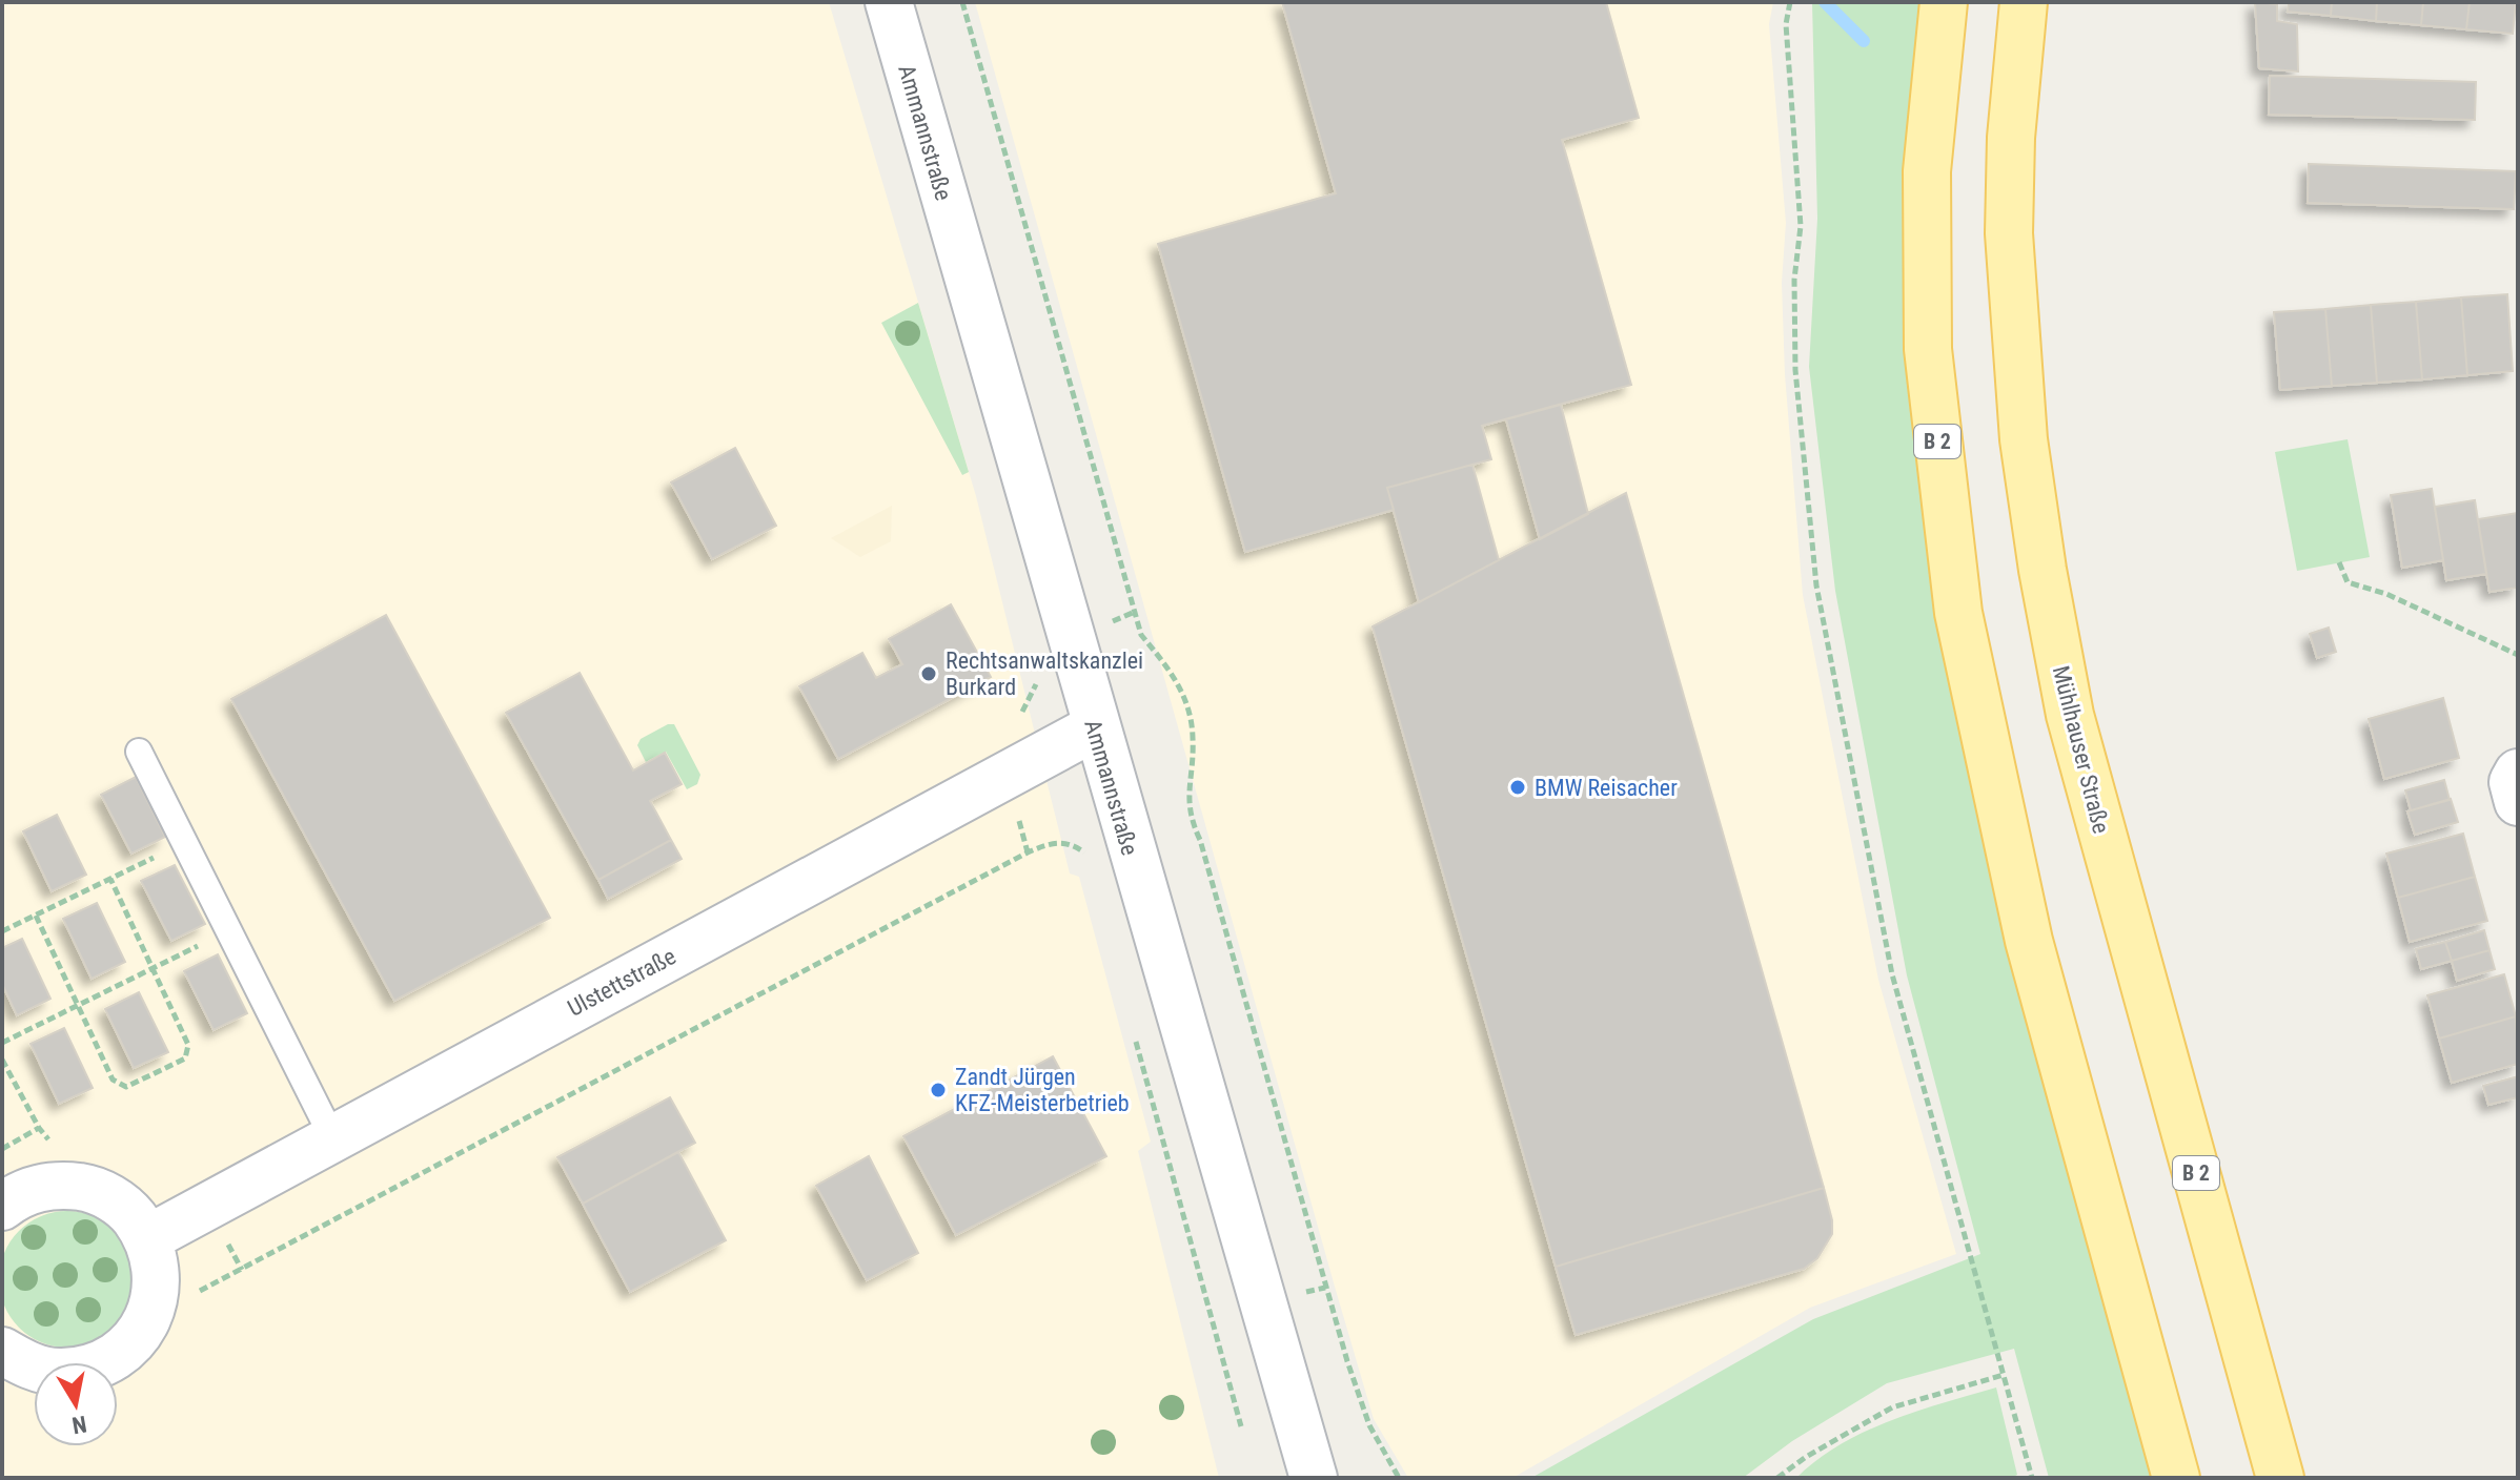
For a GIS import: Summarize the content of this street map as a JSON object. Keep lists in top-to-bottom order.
{
  "streets": {
    "main road": ["B 2", "Mühlhauser Straße"],
    "street": ["Ammannstraße", "Ulstettstraße"]
  },
  "crossings": [
    ["Ammannstraße", "Ulstettstraße"]
  ],
  "places": ["Rechtsanwaltskanzlei Burkard", "BMW Reisacher", "Zandt Jürgen KFZ-Meisterbetrieb"],
  "north": "bottom"
}
